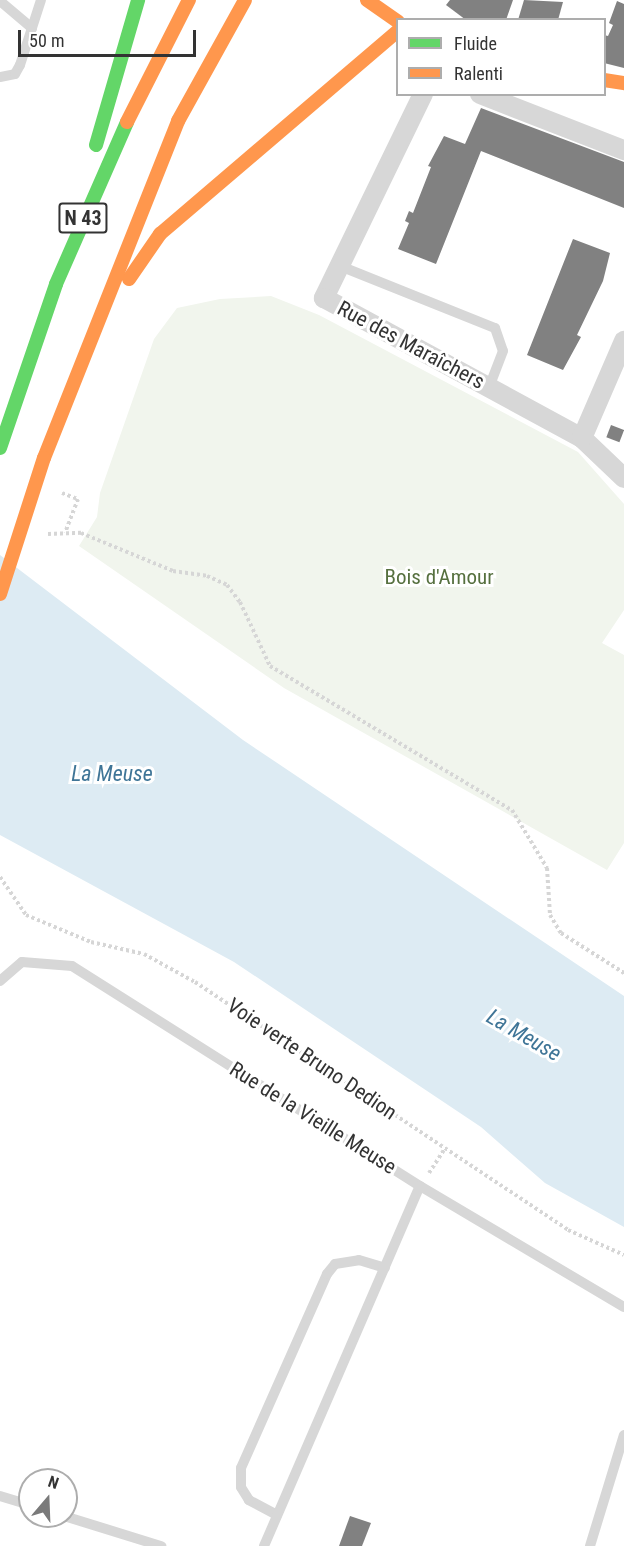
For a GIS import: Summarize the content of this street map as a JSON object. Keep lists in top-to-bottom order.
{
  "streets": {
    "main road": ["N 43"],
    "street": ["Rue des Maraîchers"],
    "lane": ["Rue de la Vieille Meuse"],
    "path": ["Voie verte Bruno Dedion"]
  },
  "water": ["La Meuse"],
  "parks": ["Bois d'Amour"],
  "legend": ["Fluide", "Ralenti"],
  "scale_bar": "50 m",
  "north": "top"
}
